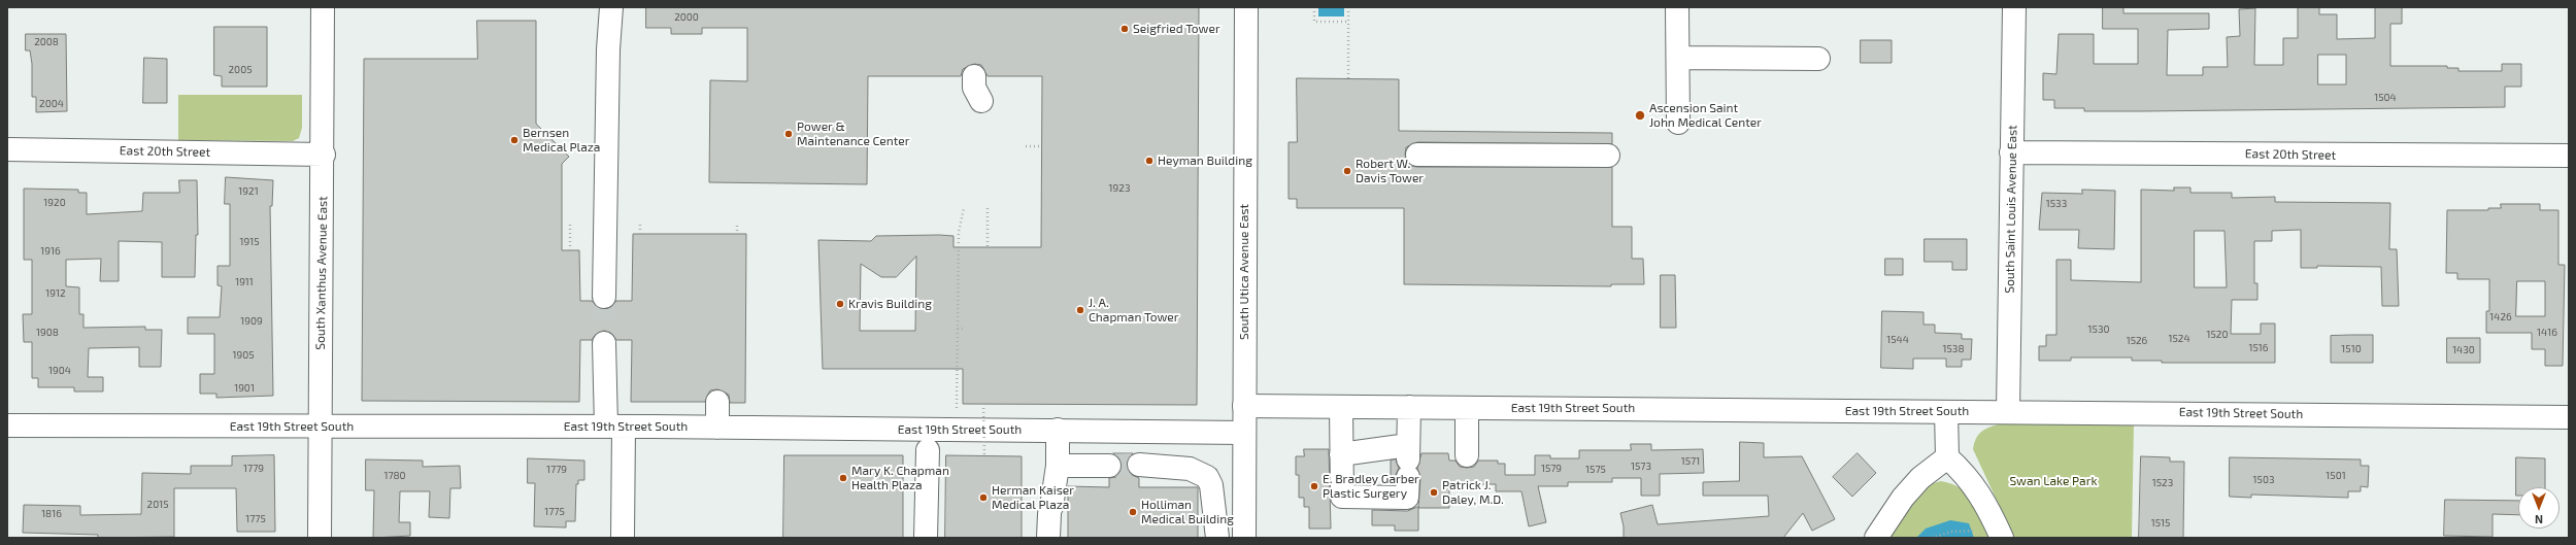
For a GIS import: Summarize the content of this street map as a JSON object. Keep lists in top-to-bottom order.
{
  "streets": {
    "street": [
      "East 20th Street",
      "South Saint Louis Avenue East",
      "South Utica Avenue East",
      "South Xanthus Avenue East",
      "East 19th Street South"
    ]
  },
  "crossings": [
    ["East 20th Street", "South Saint Louis Avenue East"],
    ["East 20th Street", "South Xanthus Avenue East"],
    ["South Saint Louis Avenue East", "East 19th Street South"],
    ["South Utica Avenue East", "East 19th Street South"],
    ["South Xanthus Avenue East", "East 19th Street South"]
  ],
  "parks": ["Swan Lake Park"],
  "places": [
    "Seigfried Tower",
    "Ascension Saint John Medical Center",
    "Power & Maintenance Center",
    "Bernsen Medical Plaza",
    "Heyman Building",
    "Robert W. Davis Tower",
    "Kravis Building",
    "J. A. Chapman Tower",
    "Mary K. Chapman Health Plaza",
    "E. Bradley Garber Plastic Surgery",
    "Patrick J. Daley, M.D.",
    "Herman Kaiser Medical Plaza",
    "Holliman Medical Building"
  ],
  "house_numbers": [
    "2000",
    "2008",
    "2005",
    "1504",
    "2004",
    "1923",
    "1921",
    "1920",
    "1533",
    "1915",
    "1916",
    "1911",
    "1912",
    "1426",
    "1909",
    "1530",
    "1908",
    "1416",
    "1520",
    "1524",
    "1544",
    "1526",
    "1516",
    "1538",
    "1510",
    "1430",
    "1905",
    "1904",
    "1901",
    "1571",
    "1573",
    "1779",
    "1579",
    "1779",
    "1575",
    "1780",
    "1501",
    "1503",
    "1523",
    "2015",
    "1775",
    "1816",
    "1775",
    "1515"
  ],
  "north": "bottom"
}
